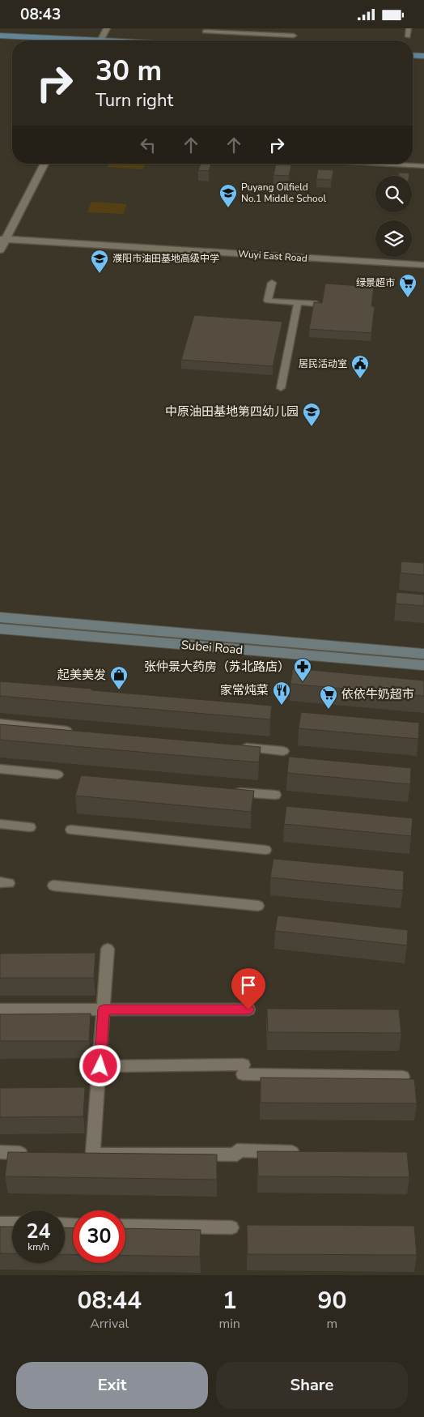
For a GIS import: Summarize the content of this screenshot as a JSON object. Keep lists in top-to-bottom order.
{
  "streets": {
    "main road": ["Subei Road"],
    "street": ["Wuyi East Road"]
  },
  "places": {
    "school or university": ["Puyang Oilfield No.1 Middle School", "濮阳市油田基地高级中学", "中原油田基地第四幼儿园"],
    "supermarket": ["绿景超市", "依依牛奶超市"],
    "public building": ["居民活动室"],
    "pharmacy": ["张仲景大药房（苏北路店）"],
    "shop": ["起美美发"],
    "restaurant": ["家常炖菜"]
  },
  "page": {
    "status": "08:43",
    "turn": ["30 m", "Turn right"],
    "speed": "24 km/h",
    "limit": "30",
    "eta": [
      "08:44",
      "Arrival",
      "1",
      "min",
      "90",
      "m"
    ],
    "buttons": ["Exit", "Share"]
  }
}
